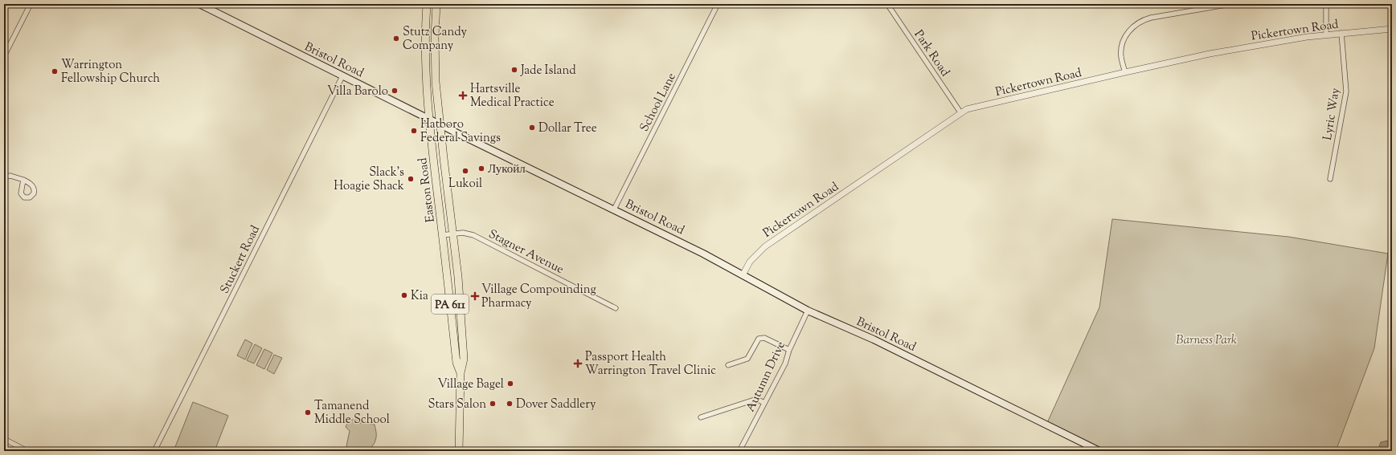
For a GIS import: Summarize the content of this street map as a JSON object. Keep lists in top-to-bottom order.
{
  "streets": {
    "highway": ["Easton Road", "PA 611"],
    "main road": ["Bristol Road"],
    "street": [
      "Pickertown Road",
      "Park Road",
      "School Lane",
      "Lyric Way",
      "Stagner Avenue",
      "Stuckert Road",
      "Autumn Drive"
    ]
  },
  "crossings": [
    ["Pickertown Road", "Park Road"],
    ["Pickertown Road", "Bristol Road"],
    ["Pickertown Road", "Lyric Way"],
    ["Bristol Road", "School Lane"],
    ["Bristol Road", "Easton Road"],
    ["Bristol Road", "Stuckert Road"],
    ["Bristol Road", "Autumn Drive"],
    ["Easton Road", "Stagner Avenue"]
  ],
  "parks": ["Barness Park"],
  "places": {
    "other": [
      "Stutz Candy Company",
      "Jade Island",
      "Warrington Fellowship Church",
      "Villa Barolo",
      "Dollar Tree",
      "Hatboro Federal Savings",
      "Лукойл",
      "Lukoil",
      "Slack's Hoagie Shack",
      "Kia",
      "Village Bagel",
      "Stars Salon",
      "Dover Saddlery",
      "Tamanend Middle School"
    ],
    "health": ["Hartsville Medical Practice", "Village Compounding Pharmacy", "Passport Health Warrington Travel Clinic"]
  }
}
